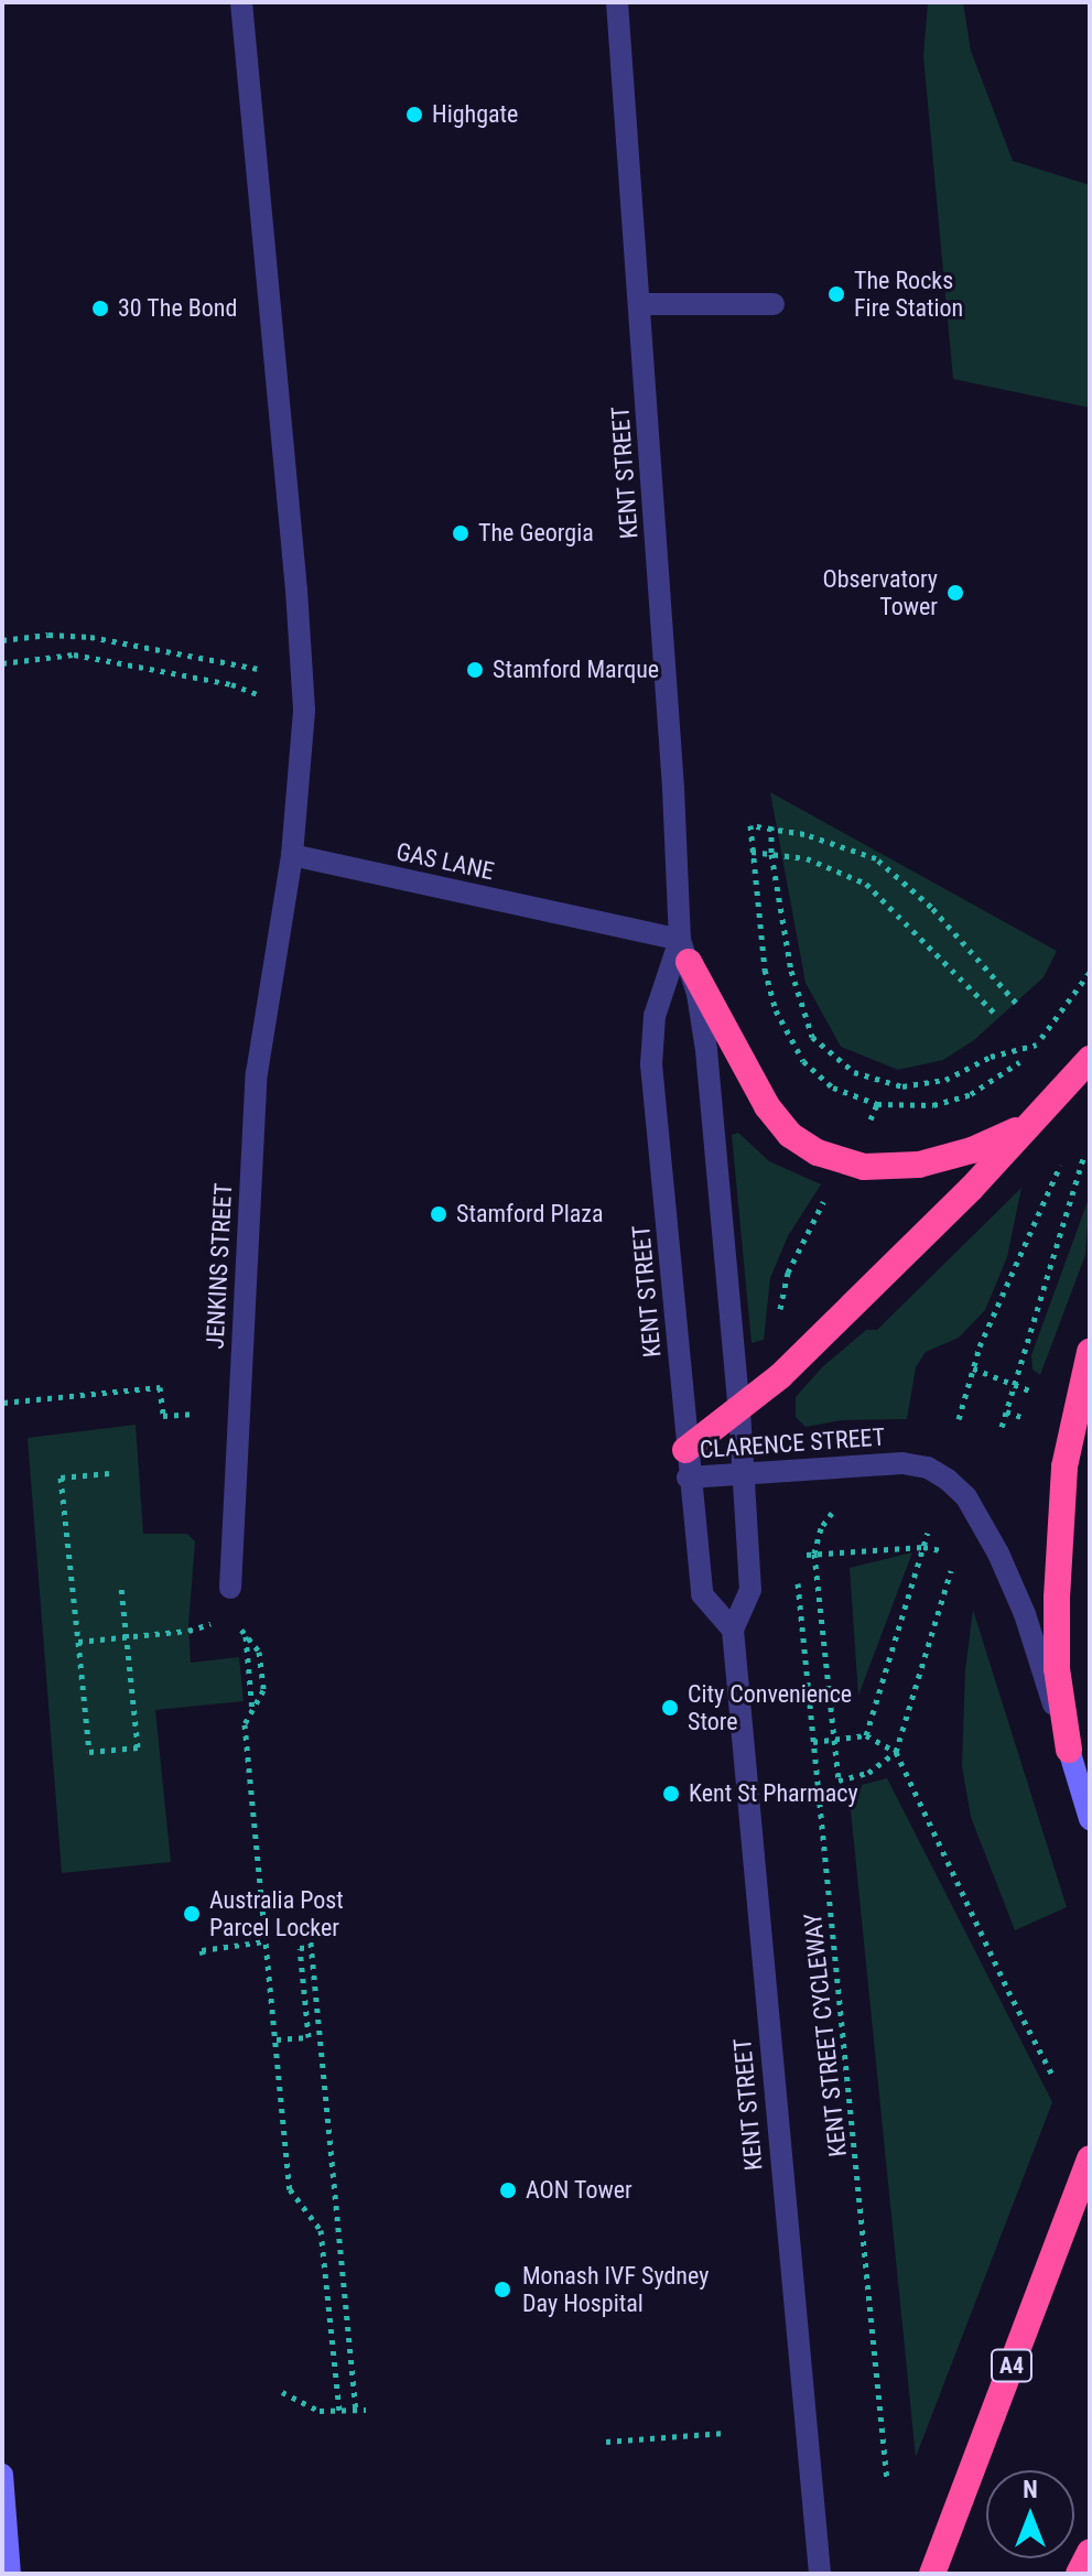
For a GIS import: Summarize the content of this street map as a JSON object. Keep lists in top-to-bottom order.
{
  "streets": {
    "highway": ["A4"],
    "street": [
      "KENT STREET",
      "GAS LANE",
      "JENKINS STREET",
      "CLARENCE STREET"
    ],
    "path": ["KENT STREET CYCLEWAY"]
  },
  "crossings": [
    ["KENT STREET", "GAS LANE"],
    ["KENT STREET", "CLARENCE STREET"],
    ["GAS LANE", "JENKINS STREET"]
  ],
  "places": [
    "Highgate",
    "The Rocks Fire Station",
    "30 The Bond",
    "The Georgia",
    "Observatory Tower",
    "Stamford Marque",
    "Stamford Plaza",
    "City Convenience Store",
    "Kent St Pharmacy",
    "Australia Post Parcel Locker",
    "AON Tower",
    "Monash IVF Sydney Day Hospital"
  ],
  "north": "top"
}
